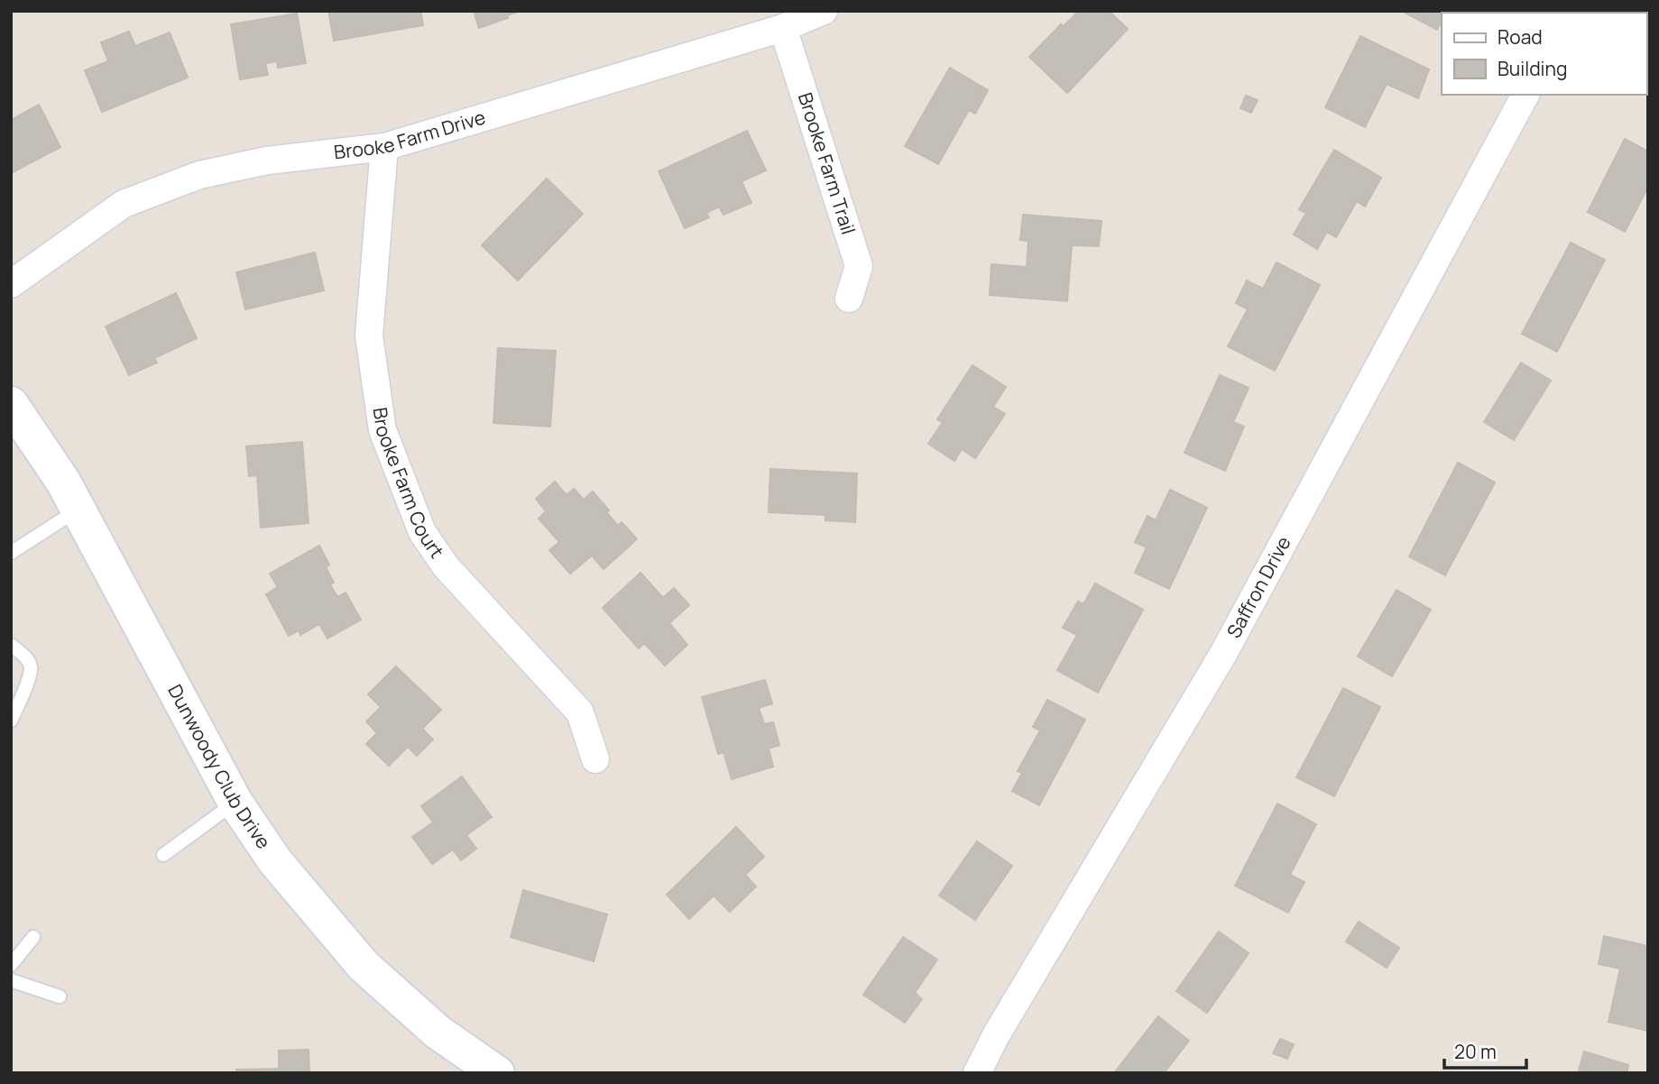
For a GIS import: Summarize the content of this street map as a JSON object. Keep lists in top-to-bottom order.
{
  "streets": {
    "main road": ["Dunwoody Club Drive"],
    "street": [
      "Brooke Farm Drive",
      "Brooke Farm Trail",
      "Brooke Farm Court",
      "Saffron Drive"
    ]
  },
  "crossings": [
    ["Brooke Farm Drive", "Brooke Farm Trail"],
    ["Brooke Farm Drive", "Brooke Farm Court"]
  ],
  "legend": ["Road", "Building"],
  "scale_bar": "20 m"
}
